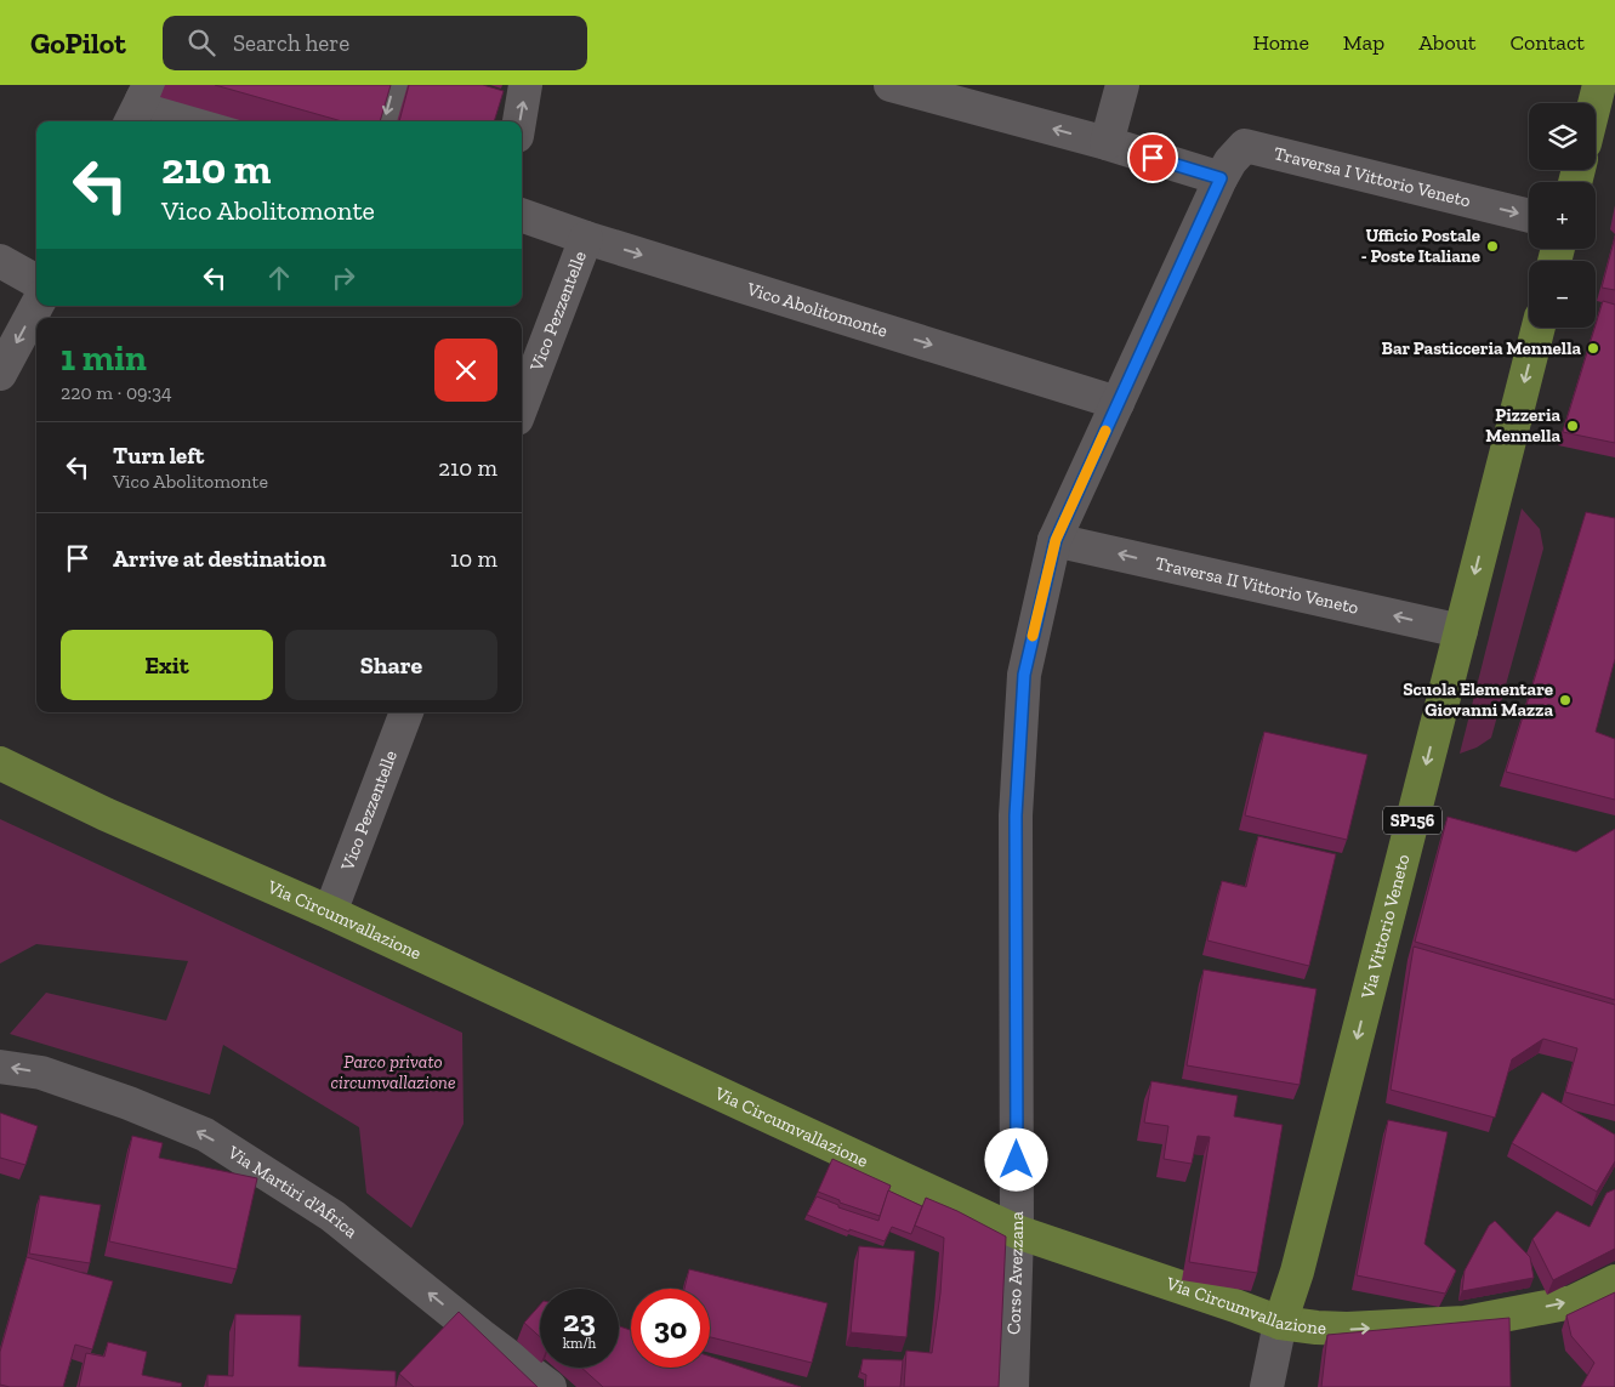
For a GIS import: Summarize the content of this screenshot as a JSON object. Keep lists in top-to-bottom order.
{
  "streets": {
    "main road": ["SP156", "Via Circumvallazione", "Via Vittorio Veneto"],
    "street": [
      "Traversa I Vittorio Veneto",
      "Vico Abolitomonte",
      "Vico Pezzentelle",
      "Traversa II Vittorio Veneto",
      "Via Martiri d'Africa",
      "Corso Avezzana"
    ]
  },
  "crossings": [
    ["Traversa I Vittorio Veneto", "Corso Avezzana"],
    ["Vico Abolitomonte", "Vico Pezzentelle"],
    ["Vico Abolitomonte", "Corso Avezzana"],
    ["Vico Pezzentelle", "Via Circumvallazione"],
    ["Traversa II Vittorio Veneto", "Via Vittorio Veneto"],
    ["Traversa II Vittorio Veneto", "Corso Avezzana"],
    ["SP156", "Via Circumvallazione"],
    ["SP156", "Via Vittorio Veneto"],
    ["Via Circumvallazione", "Via Vittorio Veneto"],
    ["Via Circumvallazione", "Corso Avezzana"]
  ],
  "one_way": [
    "Traversa I Vittorio Veneto",
    "Traversa II Vittorio Veneto",
    "Via Vittorio Veneto",
    "Via Martiri d'Africa"
  ],
  "parks": ["Parco privato circumvallazione"],
  "places": [
    "Ufficio Postale - Poste Italiane",
    "Bar Pasticceria Mennella",
    "Pizzeria Mennella",
    "Scuola Elementare Giovanni Mazza"
  ],
  "page": {
    "header": "GoPilot",
    "search": "Search here",
    "nav": [
      "Home",
      "Map",
      "About",
      "Contact"
    ],
    "map_buttons": ["+", "−"],
    "turn": ["210 m", "Vico Abolitomonte"],
    "heading": ["1 min", "220 m · 09:34"],
    "list": [
      {
        "name": "Turn left",
        "note": "Vico Abolitomonte",
        "value": "210 m"
      },
      {
        "name": "Arrive at destination",
        "value": "10 m"
      }
    ],
    "buttons": ["Exit", "Share"],
    "speed": "23 km/h",
    "limit": "30"
  }
}
